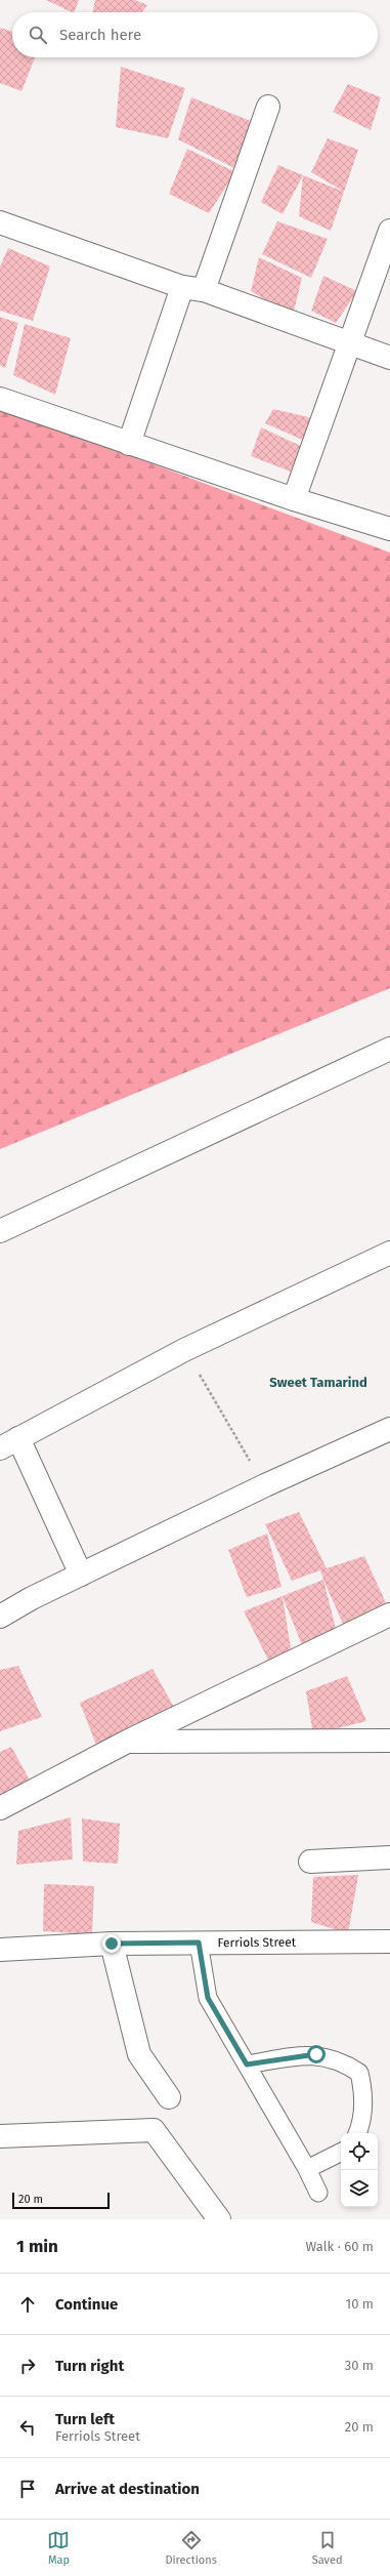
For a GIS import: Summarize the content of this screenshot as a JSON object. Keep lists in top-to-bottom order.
{
  "streets": {
    "street": ["Ferriols Street"]
  },
  "districts": ["Sweet Tamarind"],
  "scale_bar": "20 m",
  "page": {
    "search": "Search here",
    "scale": "20 m",
    "heading": ["1 min", "Walk · 60 m"],
    "list": [
      ["Continue", "10 m"],
      ["Turn right", "30 m"],
      ["Turn left", "Ferriols Street", "20 m"],
      "Arrive at destination"
    ],
    "nav": ["Map", "Directions", "Saved"]
  }
}
